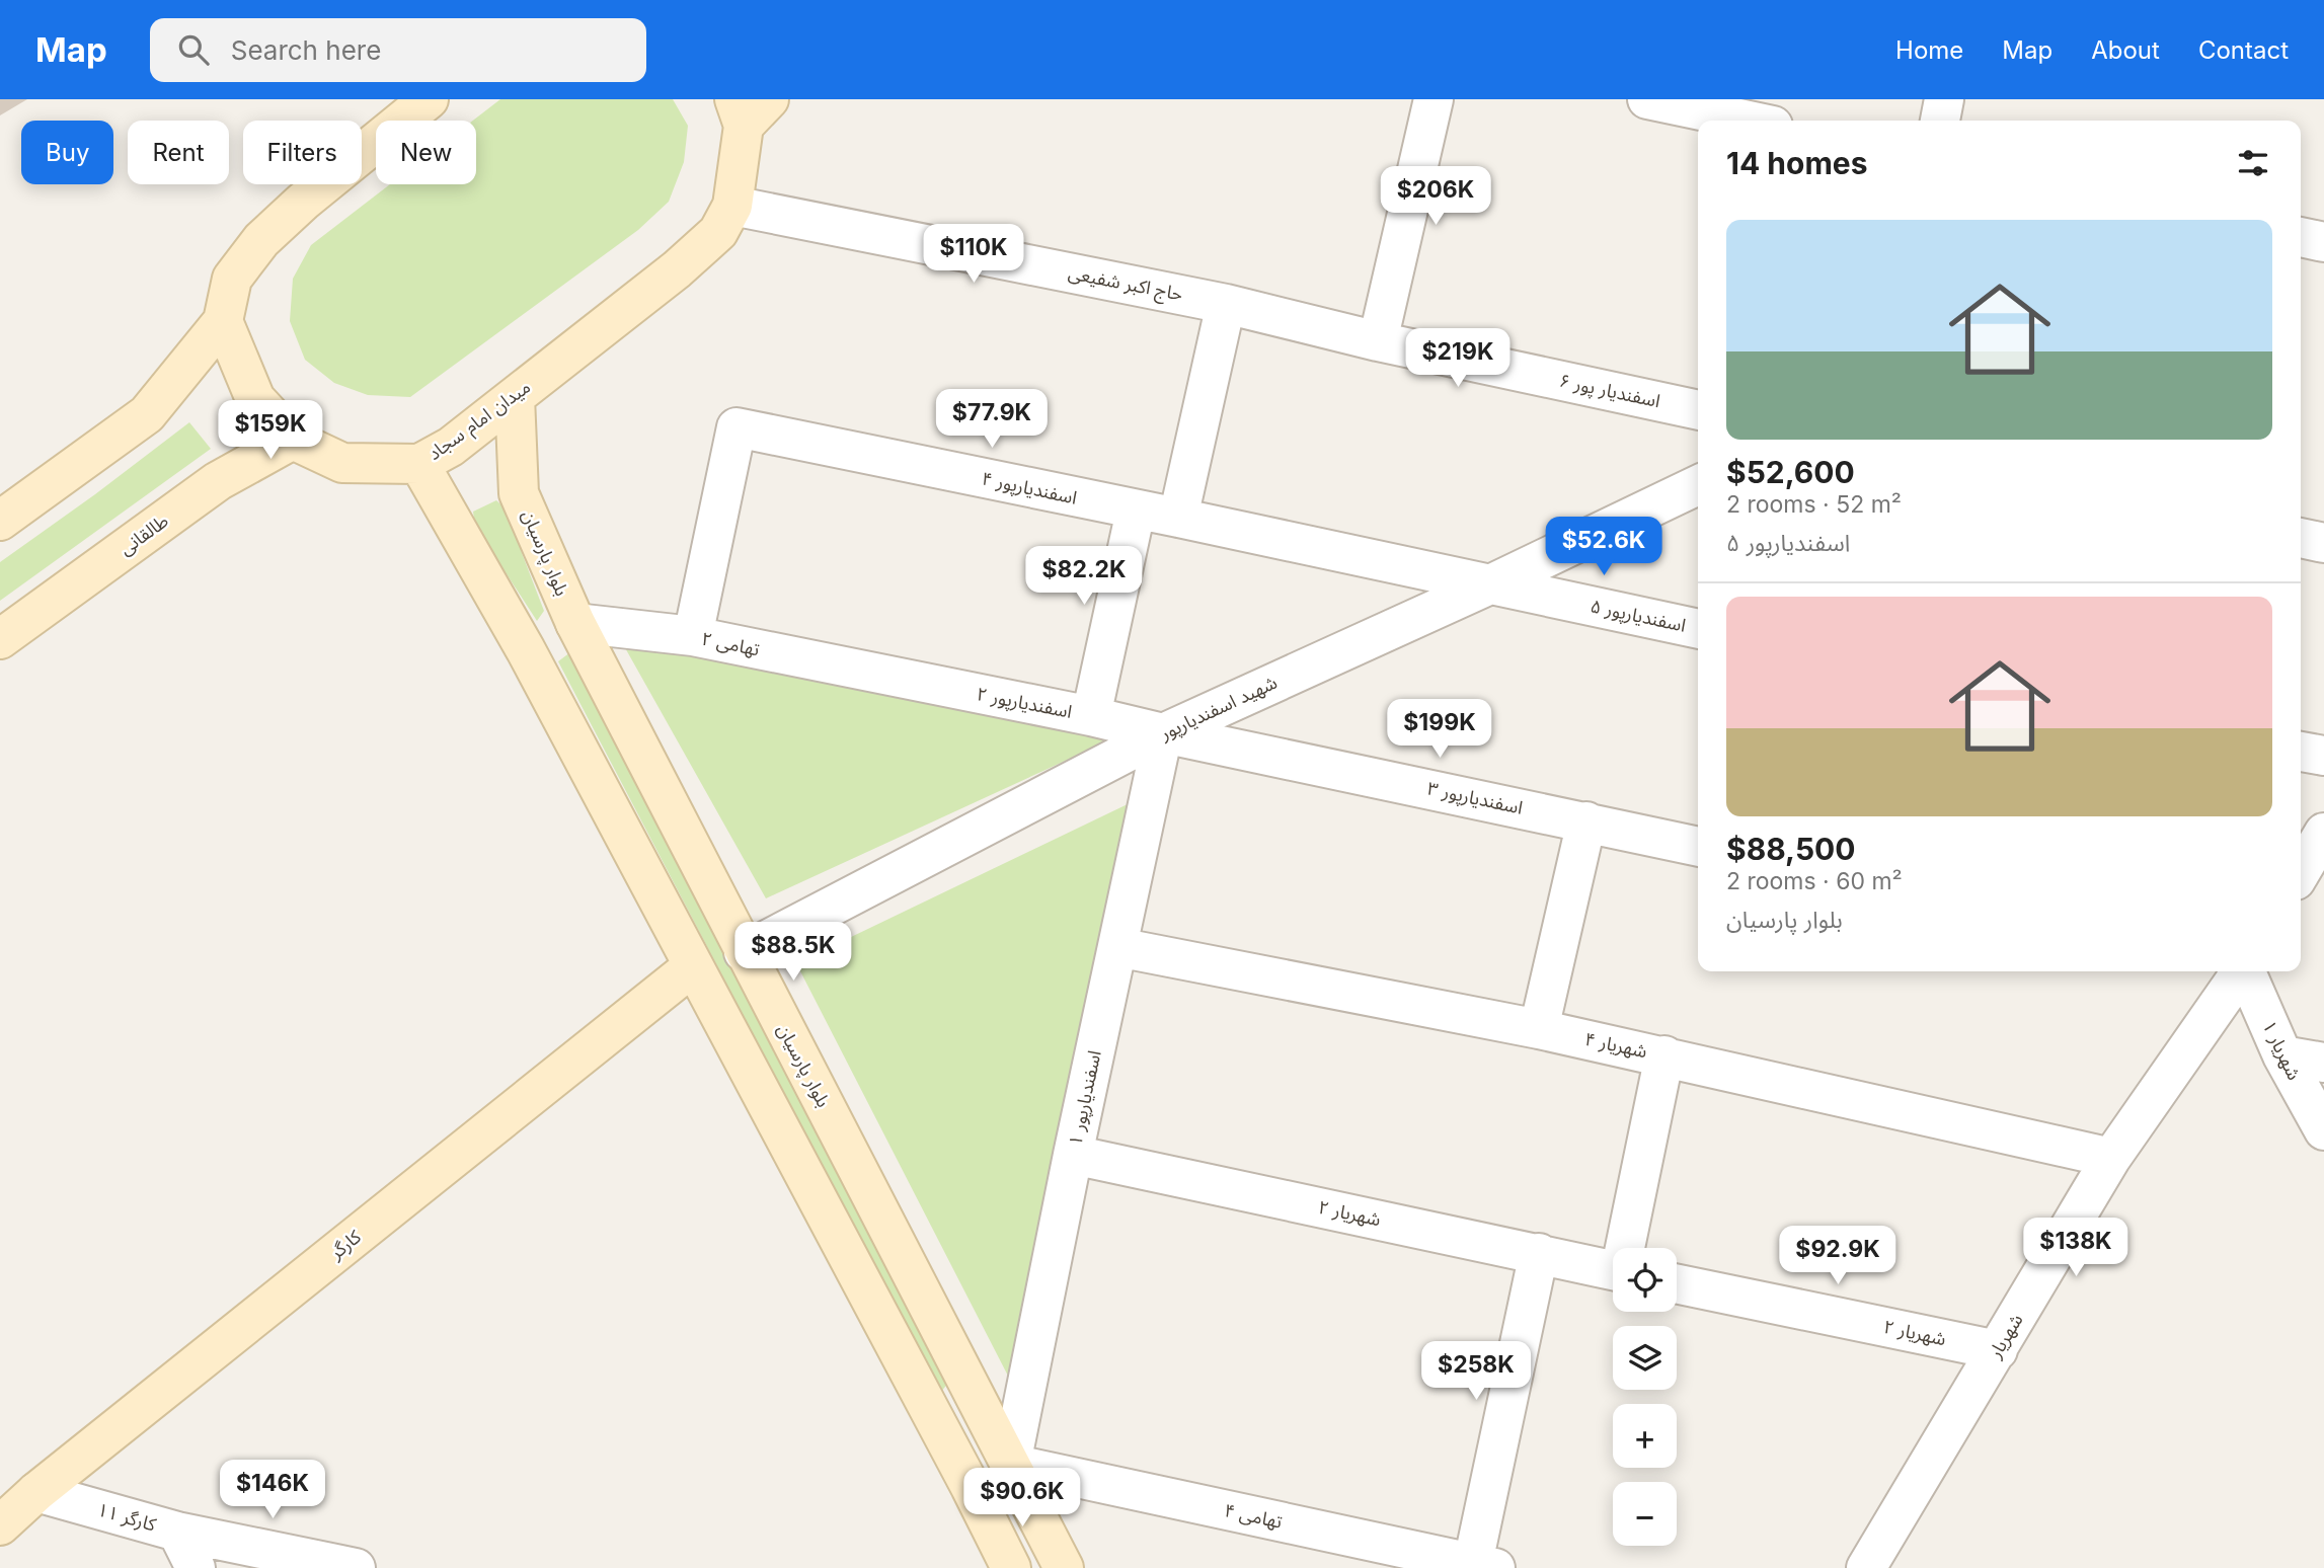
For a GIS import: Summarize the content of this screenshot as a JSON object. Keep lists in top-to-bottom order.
{
  "streets": {
    "main road": [
      "میدان امام سجاد",
      "طالقانی",
      "بلوار پارسیان",
      "کارگر"
    ],
    "street": [
      "حاج اکبر شفیعی",
      "اسفندیار پور ۶",
      "اسفندیارپور ۴",
      "اسفندیارپور ۵",
      "تهامی ۲",
      "اسفندیارپور ۲",
      "شهید اسفندیارپور",
      "اسفندیارپور ۳",
      "شهریار ۴",
      "شهریار ۱",
      "اسفندیارپور ۱",
      "شهریار ۲",
      "شهریار",
      "تهامی ۴",
      "کارگر ۱۱"
    ]
  },
  "crossings": [
    ["حاج اکبر شفیعی", "اسفندیار پور ۶"],
    ["حاج اکبر شفیعی", "میدان امام سجاد"],
    ["میدان امام سجاد", "طالقانی"],
    ["میدان امام سجاد", "بلوار پارسیان"],
    ["اسفندیارپور ۴", "اسفندیارپور ۵"],
    ["اسفندیارپور ۴", "تهامی ۲"],
    ["اسفندیارپور ۴", "شهید اسفندیارپور"],
    ["بلوار پارسیان", "تهامی ۲"],
    ["بلوار پارسیان", "شهید اسفندیارپور"],
    ["بلوار پارسیان", "اسفندیارپور ۱"],
    ["بلوار پارسیان", "تهامی ۴"],
    ["اسفندیارپور ۵", "شهید اسفندیارپور"],
    ["تهامی ۲", "اسفندیارپور ۲"],
    ["اسفندیارپور ۲", "شهید اسفندیارپور"],
    ["اسفندیارپور ۲", "اسفندیارپور ۳"],
    ["اسفندیارپور ۲", "اسفندیارپور ۱"],
    ["شهید اسفندیارپور", "اسفندیارپور ۳"],
    ["شهید اسفندیارپور", "اسفندیارپور ۱"],
    ["اسفندیارپور ۳", "اسفندیارپور ۱"],
    ["شهریار ۴", "اسفندیارپور ۱"],
    ["شهریار ۴", "شهریار"],
    ["اسفندیارپور ۱", "شهریار ۲"],
    ["اسفندیارپور ۱", "تهامی ۴"],
    ["شهریار ۲", "شهریار"],
    ["کارگر", "کارگر ۱۱"]
  ],
  "page": {
    "header": "Map",
    "search": "Search here",
    "nav": [
      "Home",
      "Map",
      "About",
      "Contact"
    ],
    "chip": [
      "Buy",
      "Rent",
      "Filters",
      "New"
    ],
    "heading": "14 homes",
    "price": [
      "$206K",
      "$110K",
      "$219K",
      "$77.9K",
      "$159K",
      "$52.6K",
      "$82.2K",
      "$199K",
      "$88.5K",
      "$138K",
      "$92.9K",
      "$258K",
      "$146K",
      "$90.6K"
    ],
    "list": [
      {
        "name": "$52,600",
        "note": "2 rooms · 52 m² · اسفندیارپور ۵"
      },
      {
        "name": "$88,500",
        "note": "2 rooms · 60 m² · بلوار پارسیان"
      }
    ],
    "map_buttons": ["+", "−"]
  }
}
